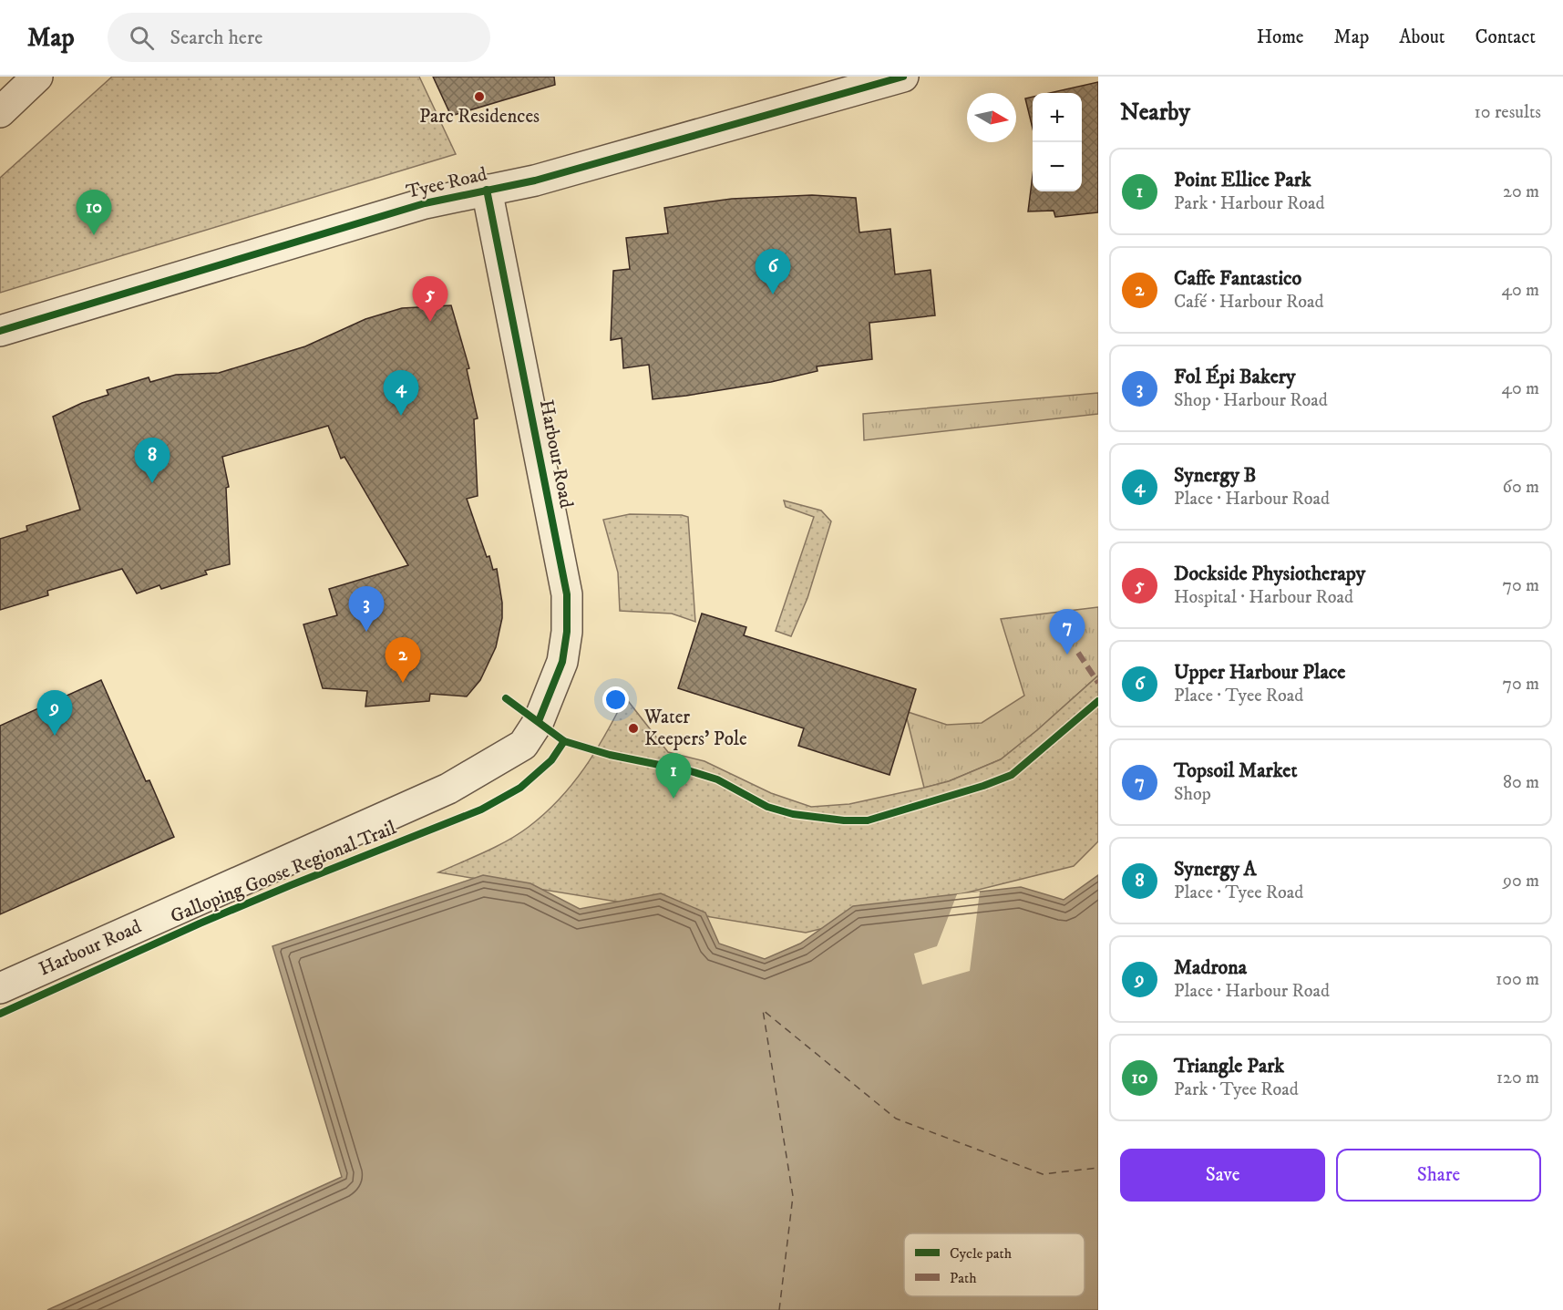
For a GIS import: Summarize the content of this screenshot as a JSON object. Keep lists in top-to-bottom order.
{
  "streets": {
    "street": ["Tyee Road", "Harbour Road"],
    "cycle path": ["Galloping Goose Regional Trail"]
  },
  "crossings": [
    ["Tyee Road", "Harbour Road"]
  ],
  "places": ["Parc Residences", "Water Keepers' Pole"],
  "legend": ["Cycle path", "Path"],
  "north": "right",
  "page": {
    "header": "Map",
    "search": "Search here",
    "nav": [
      "Home",
      "Map",
      "About",
      "Contact"
    ],
    "heading": ["Nearby", "10 results"],
    "map_buttons": ["+", "−"],
    "list": [
      {
        "mark": "1",
        "name": "Point Ellice Park",
        "note": "Park · Harbour Road",
        "value": "20 m"
      },
      {
        "mark": "2",
        "name": "Caffe Fantastico",
        "note": "Café · Harbour Road",
        "value": "40 m"
      },
      {
        "mark": "3",
        "name": "Fol Épi Bakery",
        "note": "Shop · Harbour Road",
        "value": "40 m"
      },
      {
        "mark": "4",
        "name": "Synergy B",
        "note": "Place · Harbour Road",
        "value": "60 m"
      },
      {
        "mark": "5",
        "name": "Dockside Physiotherapy",
        "note": "Hospital · Harbour Road",
        "value": "70 m"
      },
      {
        "mark": "6",
        "name": "Upper Harbour Place",
        "note": "Place · Tyee Road",
        "value": "70 m"
      },
      {
        "mark": "7",
        "name": "Topsoil Market",
        "note": "Shop",
        "value": "80 m"
      },
      {
        "mark": "8",
        "name": "Synergy A",
        "note": "Place · Tyee Road",
        "value": "90 m"
      },
      {
        "mark": "9",
        "name": "Madrona",
        "note": "Place · Harbour Road",
        "value": "100 m"
      },
      {
        "mark": "10",
        "name": "Triangle Park",
        "note": "Park · Tyee Road",
        "value": "120 m"
      }
    ],
    "pins": [
      "10",
      "6",
      "5",
      "4",
      "8",
      "3",
      "7",
      "2",
      "9",
      "1"
    ],
    "buttons": ["Save", "Share"]
  }
}
